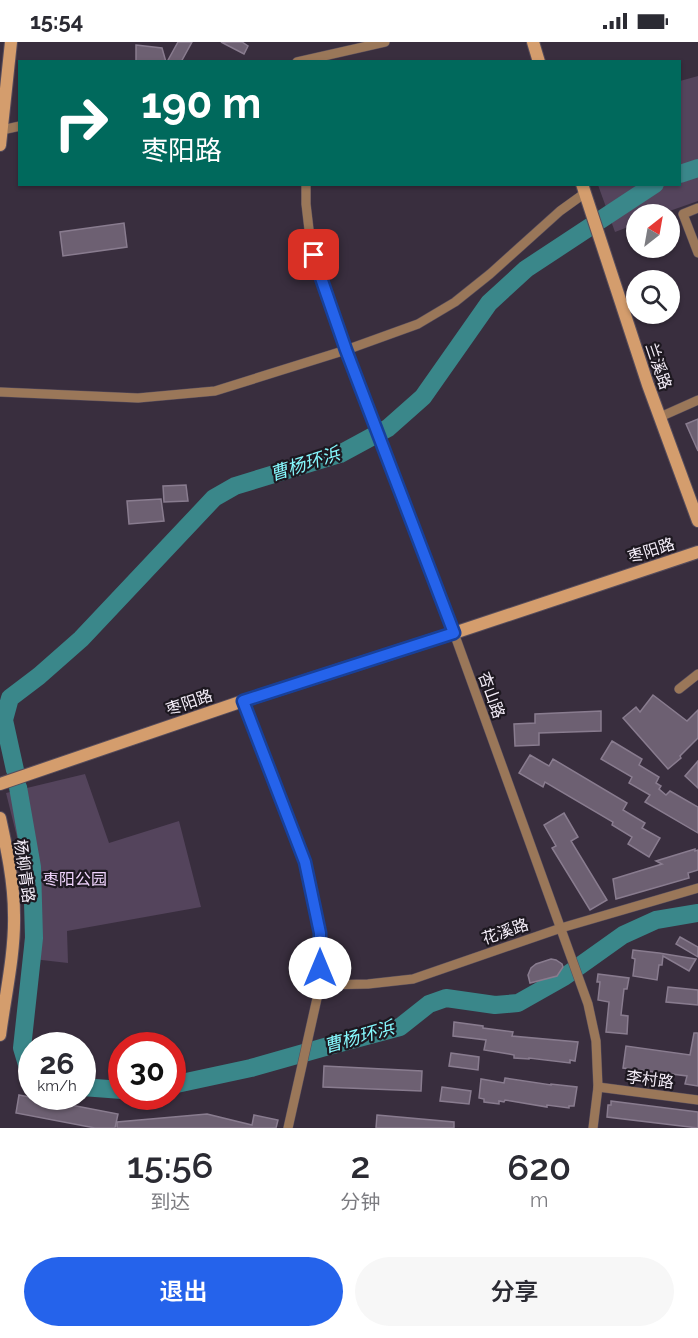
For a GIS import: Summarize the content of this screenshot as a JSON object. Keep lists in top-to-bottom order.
{
  "streets": {
    "street": [
      "兰溪路",
      "枣阳路",
      "杏山路",
      "杨柳青路",
      "花溪路",
      "李村路"
    ]
  },
  "crossings": [
    ["枣阳路", "杏山路"],
    ["杏山路", "花溪路"],
    ["杏山路", "李村路"]
  ],
  "water": ["曹杨环浜"],
  "parks": ["枣阳公园"],
  "north": "top right",
  "page": {
    "status": "15:54",
    "turn": ["190 m", "枣阳路"],
    "speed": "26 km/h",
    "limit": "30",
    "eta": [
      "15:56",
      "到达",
      "2",
      "分钟",
      "620",
      "m"
    ],
    "buttons": ["退出", "分享"]
  }
}
